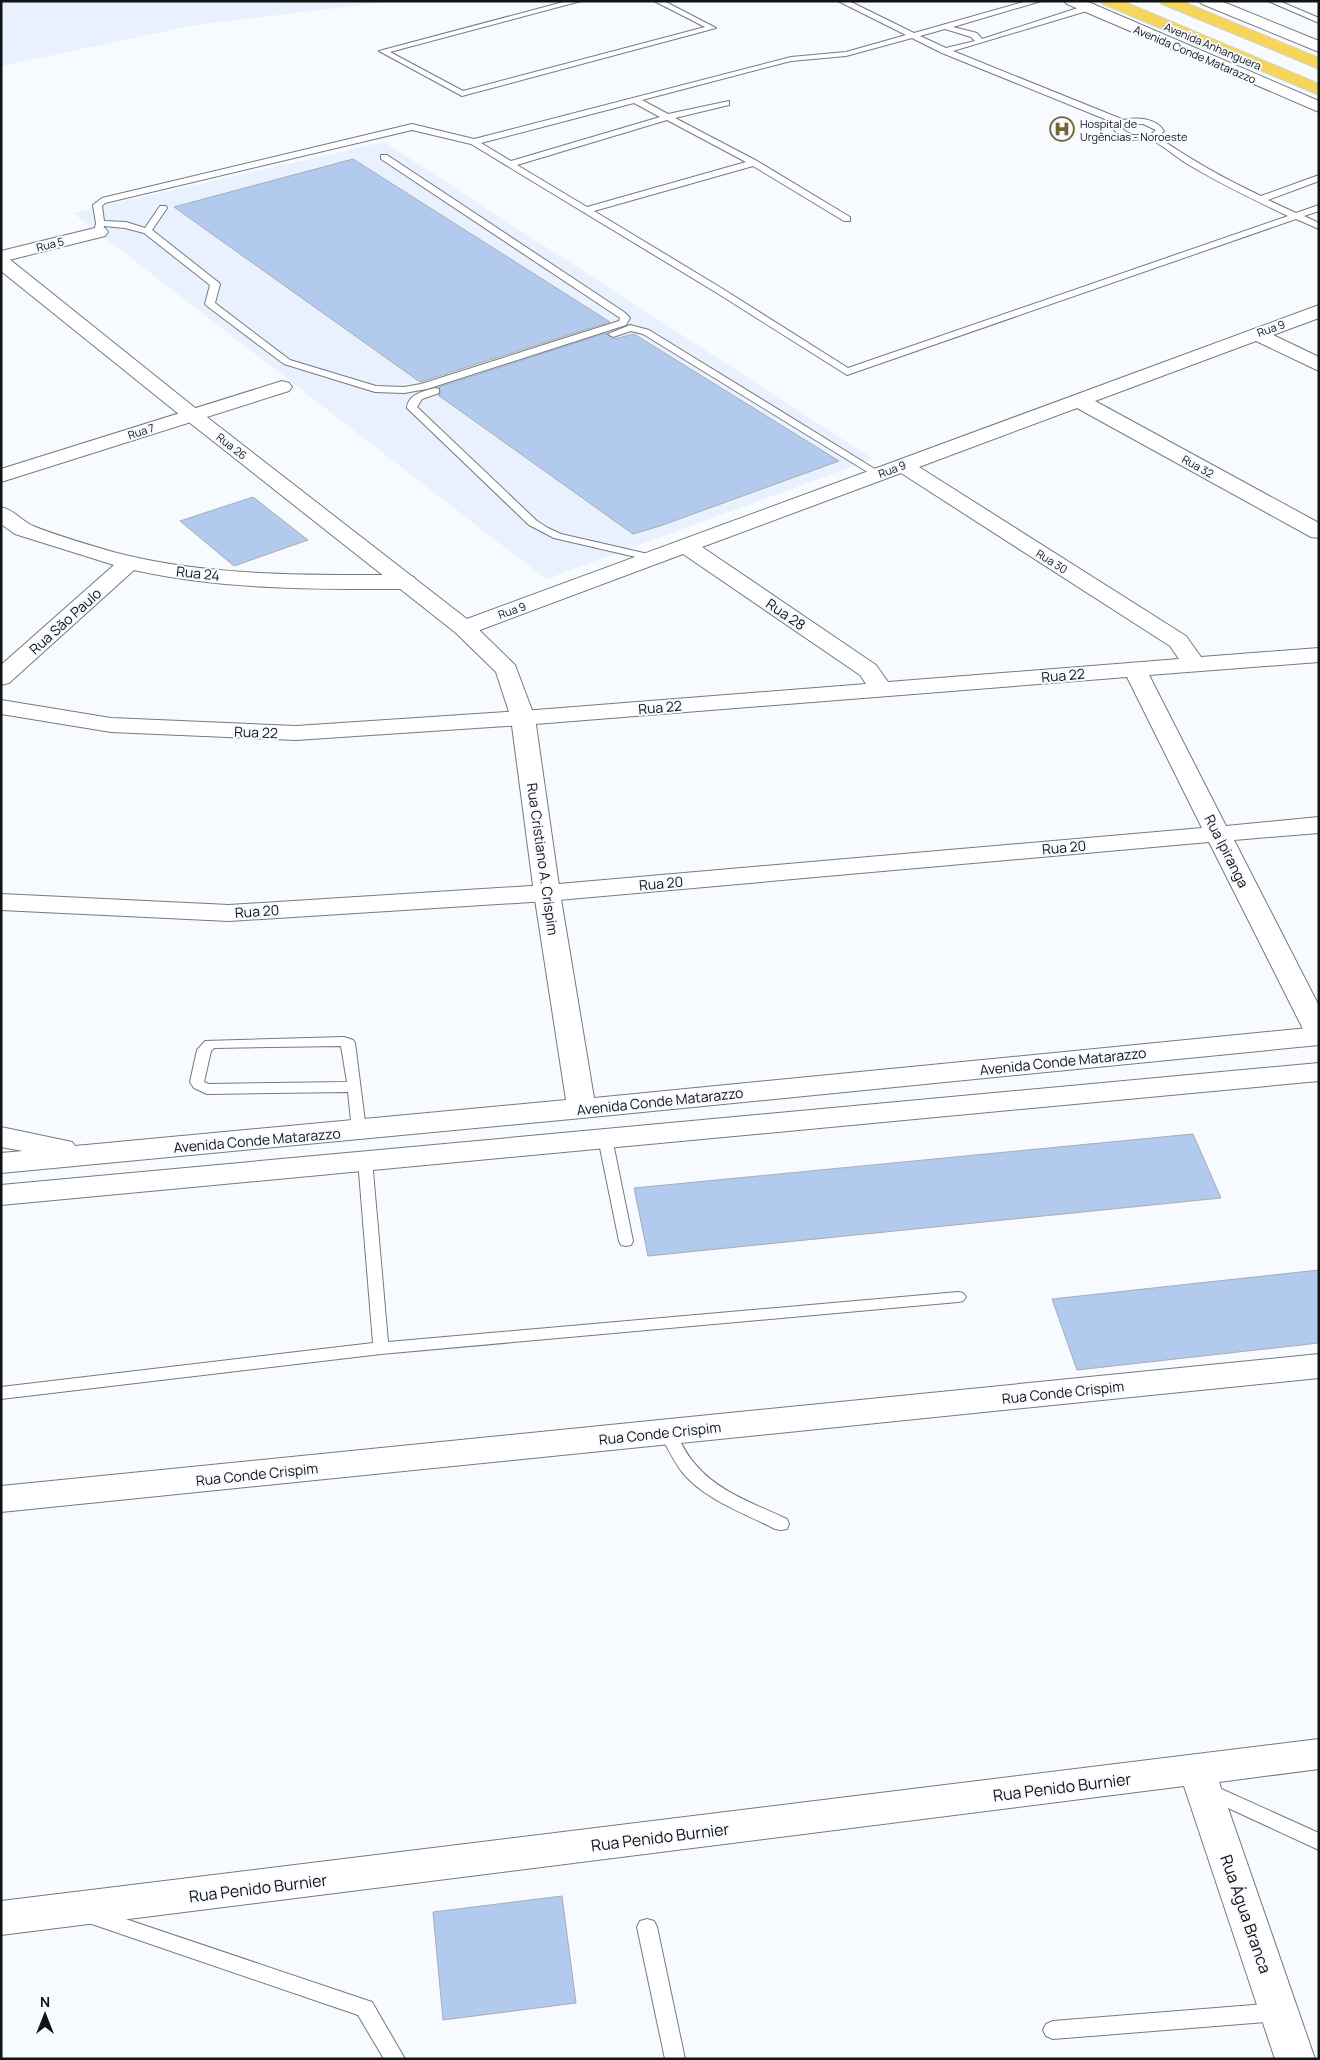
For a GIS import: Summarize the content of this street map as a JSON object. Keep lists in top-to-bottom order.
{
  "streets": {
    "highway": ["Avenida Anhanguera"],
    "street": [
      "Avenida Conde Matarazzo",
      "Rua 5",
      "Rua 9",
      "Rua 7",
      "Rua 26",
      "Rua 32",
      "Rua 30",
      "Rua 24",
      "Rua 28",
      "Rua São Paulo",
      "Rua 22",
      "Rua 20",
      "Rua Ipiranga",
      "Rua Cristiano A. Crispim",
      "Rua Conde Crispim",
      "Rua Penido Burnier",
      "Rua Água Branca"
    ]
  },
  "crossings": [
    ["Avenida Conde Matarazzo", "Rua Ipiranga"],
    ["Avenida Conde Matarazzo", "Rua Cristiano A. Crispim"],
    ["Rua 9", "Rua 26"],
    ["Rua 9", "Rua 32"],
    ["Rua 9", "Rua 30"],
    ["Rua 9", "Rua 28"],
    ["Rua 9", "Rua Cristiano A. Crispim"],
    ["Rua 7", "Rua 26"],
    ["Rua 26", "Rua 24"],
    ["Rua 26", "Rua Cristiano A. Crispim"],
    ["Rua 30", "Rua 22"],
    ["Rua 24", "Rua São Paulo"],
    ["Rua 28", "Rua 22"],
    ["Rua 22", "Rua Ipiranga"],
    ["Rua 22", "Rua Cristiano A. Crispim"],
    ["Rua 20", "Rua Ipiranga"],
    ["Rua 20", "Rua Cristiano A. Crispim"],
    ["Rua Penido Burnier", "Rua Água Branca"]
  ],
  "places": {
    "hospital": ["Hospital de Urgências - Noroeste"]
  },
  "north": "top"
}
